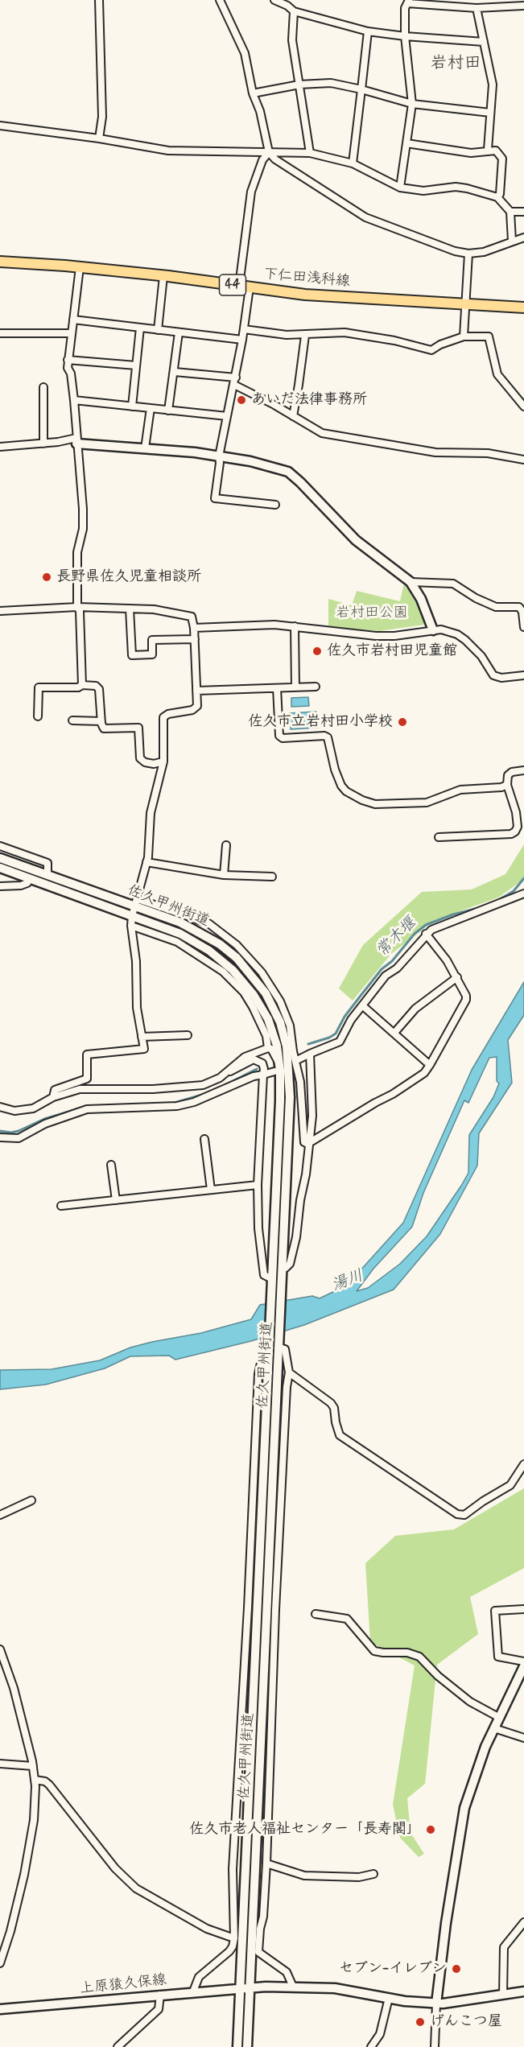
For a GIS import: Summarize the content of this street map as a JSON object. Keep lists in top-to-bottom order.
{
  "streets": {
    "main road": [
      "下仁田浅科線",
      "44",
      "佐久甲州街道",
      "上原猿久保線"
    ]
  },
  "crossings": [
    ["佐久甲州街道", "上原猿久保線"]
  ],
  "districts": ["岩村田"],
  "water": ["常木堰", "湯川"],
  "parks": ["岩村田公園"],
  "places": [
    "あいだ法律事務所",
    "長野県佐久児童相談所",
    "佐久市岩村田児童館",
    "佐久市立岩村田小学校",
    "佐久市老人福祉センター「長寿閣」",
    "セブン-イレブン",
    "げんこつ屋"
  ]
}
